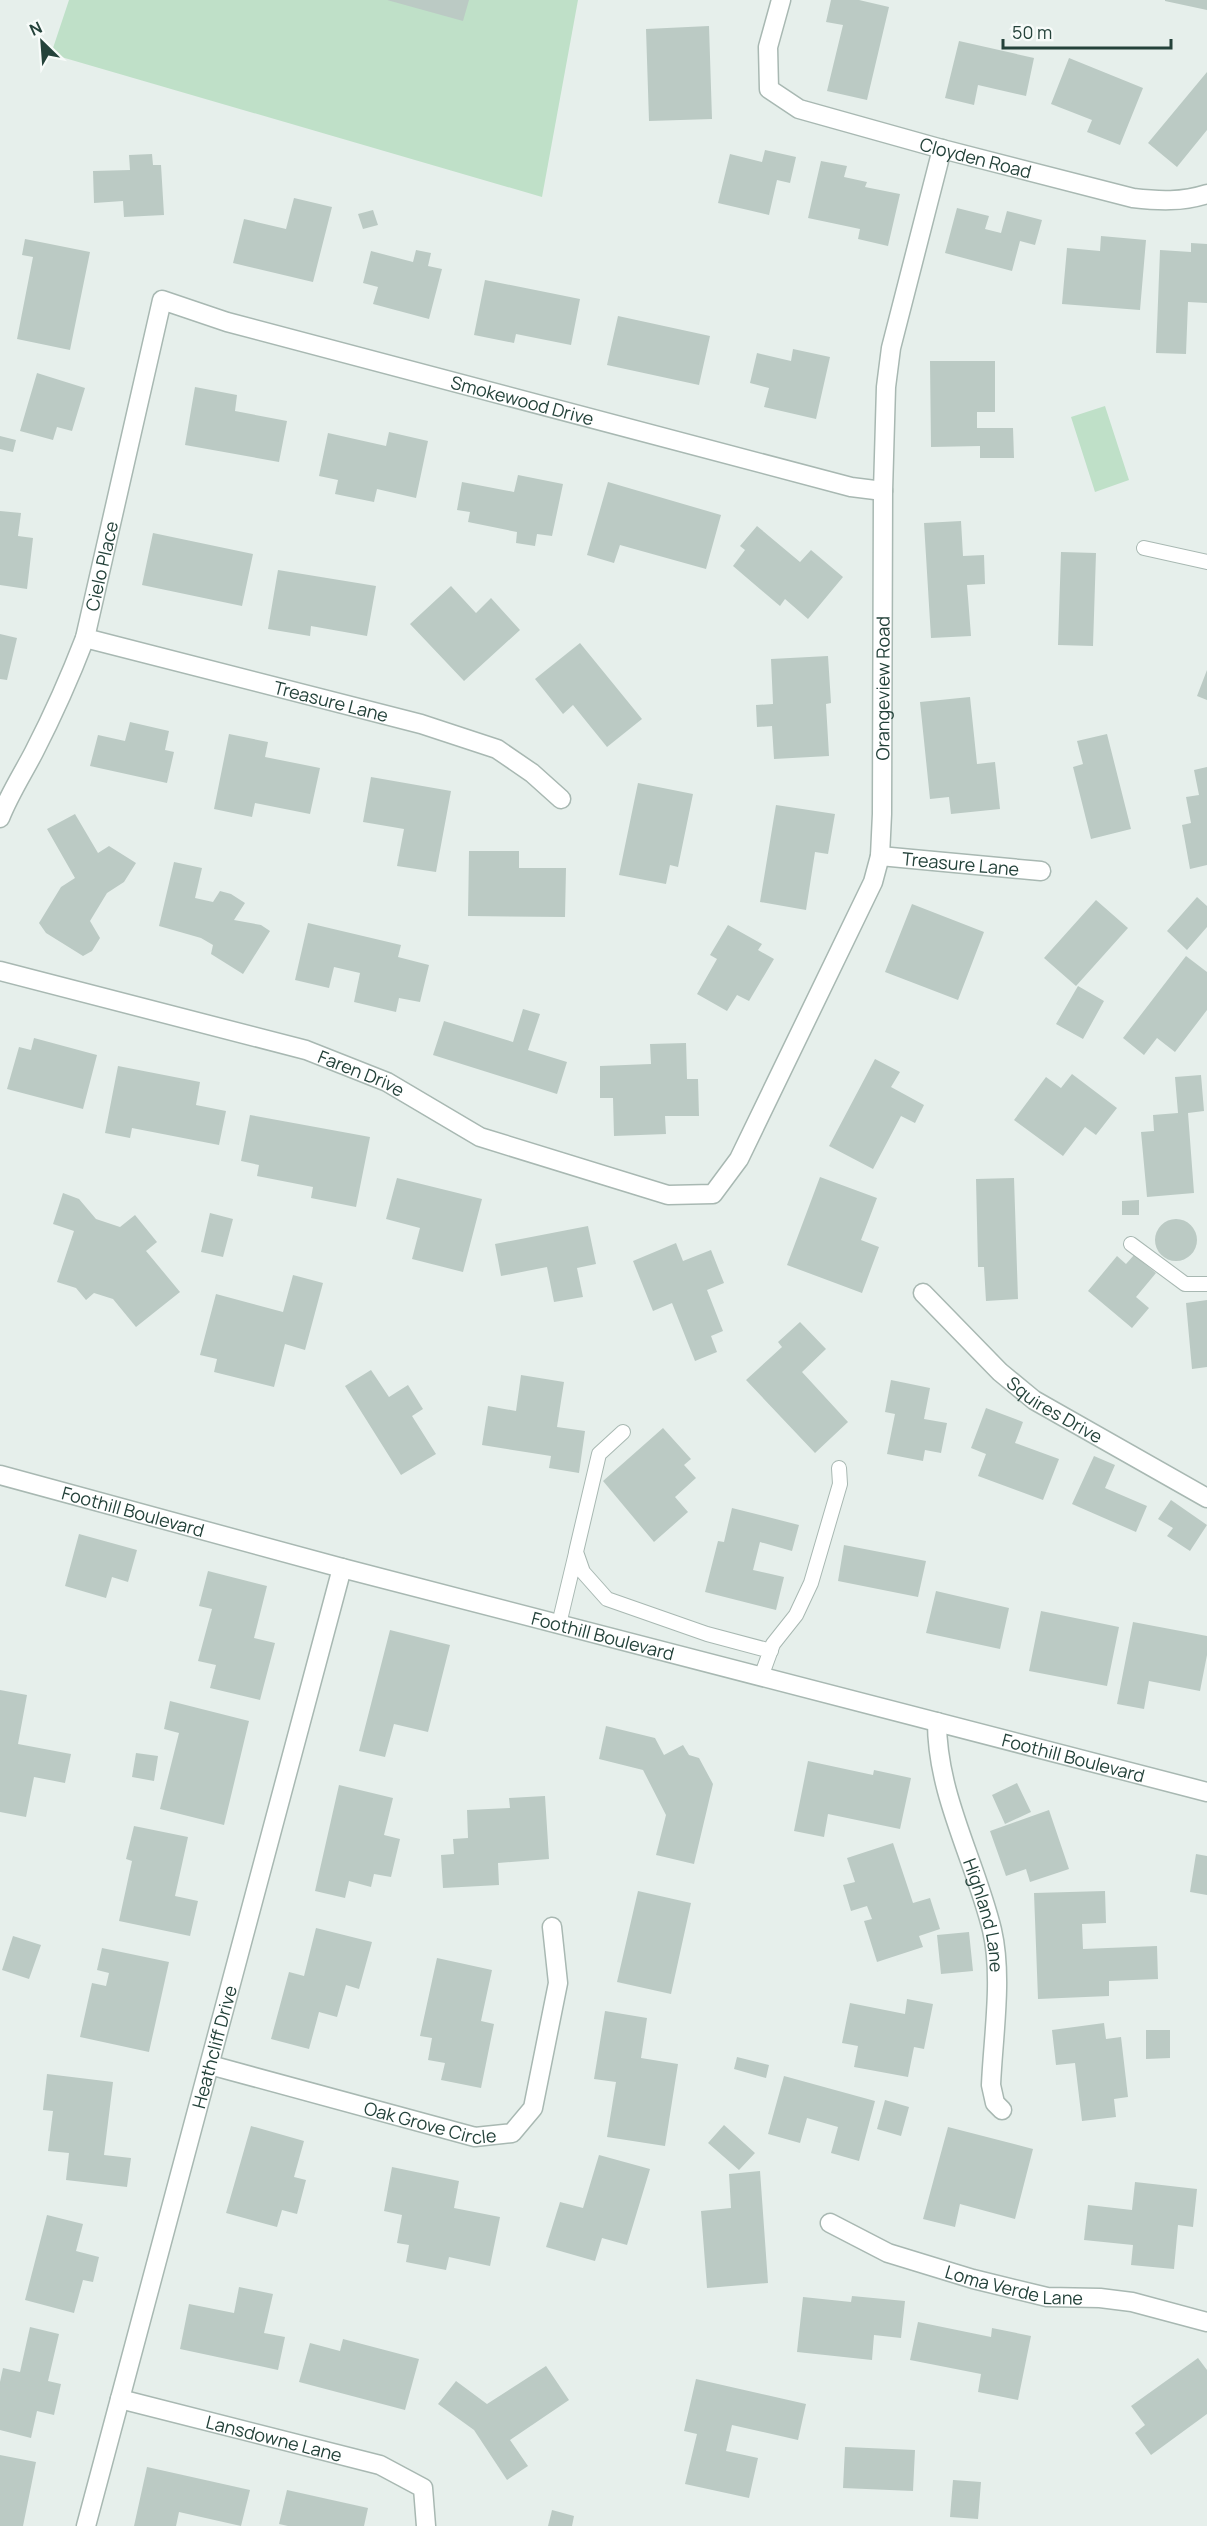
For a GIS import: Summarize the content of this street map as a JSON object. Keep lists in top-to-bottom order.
{
  "streets": {
    "street": [
      "Cloyden Road",
      "Smokewood Drive",
      "Cielo Place",
      "Orangeview Road",
      "Treasure Lane",
      "Faren Drive",
      "Squires Drive",
      "Foothill Boulevard",
      "Highland Lane",
      "Heathcliff Drive",
      "Oak Grove Circle",
      "Loma Verde Lane",
      "Lansdowne Lane"
    ]
  },
  "crossings": [
    ["Cloyden Road", "Orangeview Road"],
    ["Smokewood Drive", "Cielo Place"],
    ["Smokewood Drive", "Orangeview Road"],
    ["Cielo Place", "Treasure Lane"],
    ["Orangeview Road", "Treasure Lane"],
    ["Orangeview Road", "Faren Drive"],
    ["Foothill Boulevard", "Highland Lane"],
    ["Foothill Boulevard", "Heathcliff Drive"],
    ["Heathcliff Drive", "Oak Grove Circle"],
    ["Heathcliff Drive", "Lansdowne Lane"]
  ],
  "scale_bar": "50 m",
  "north": "top left"
}
